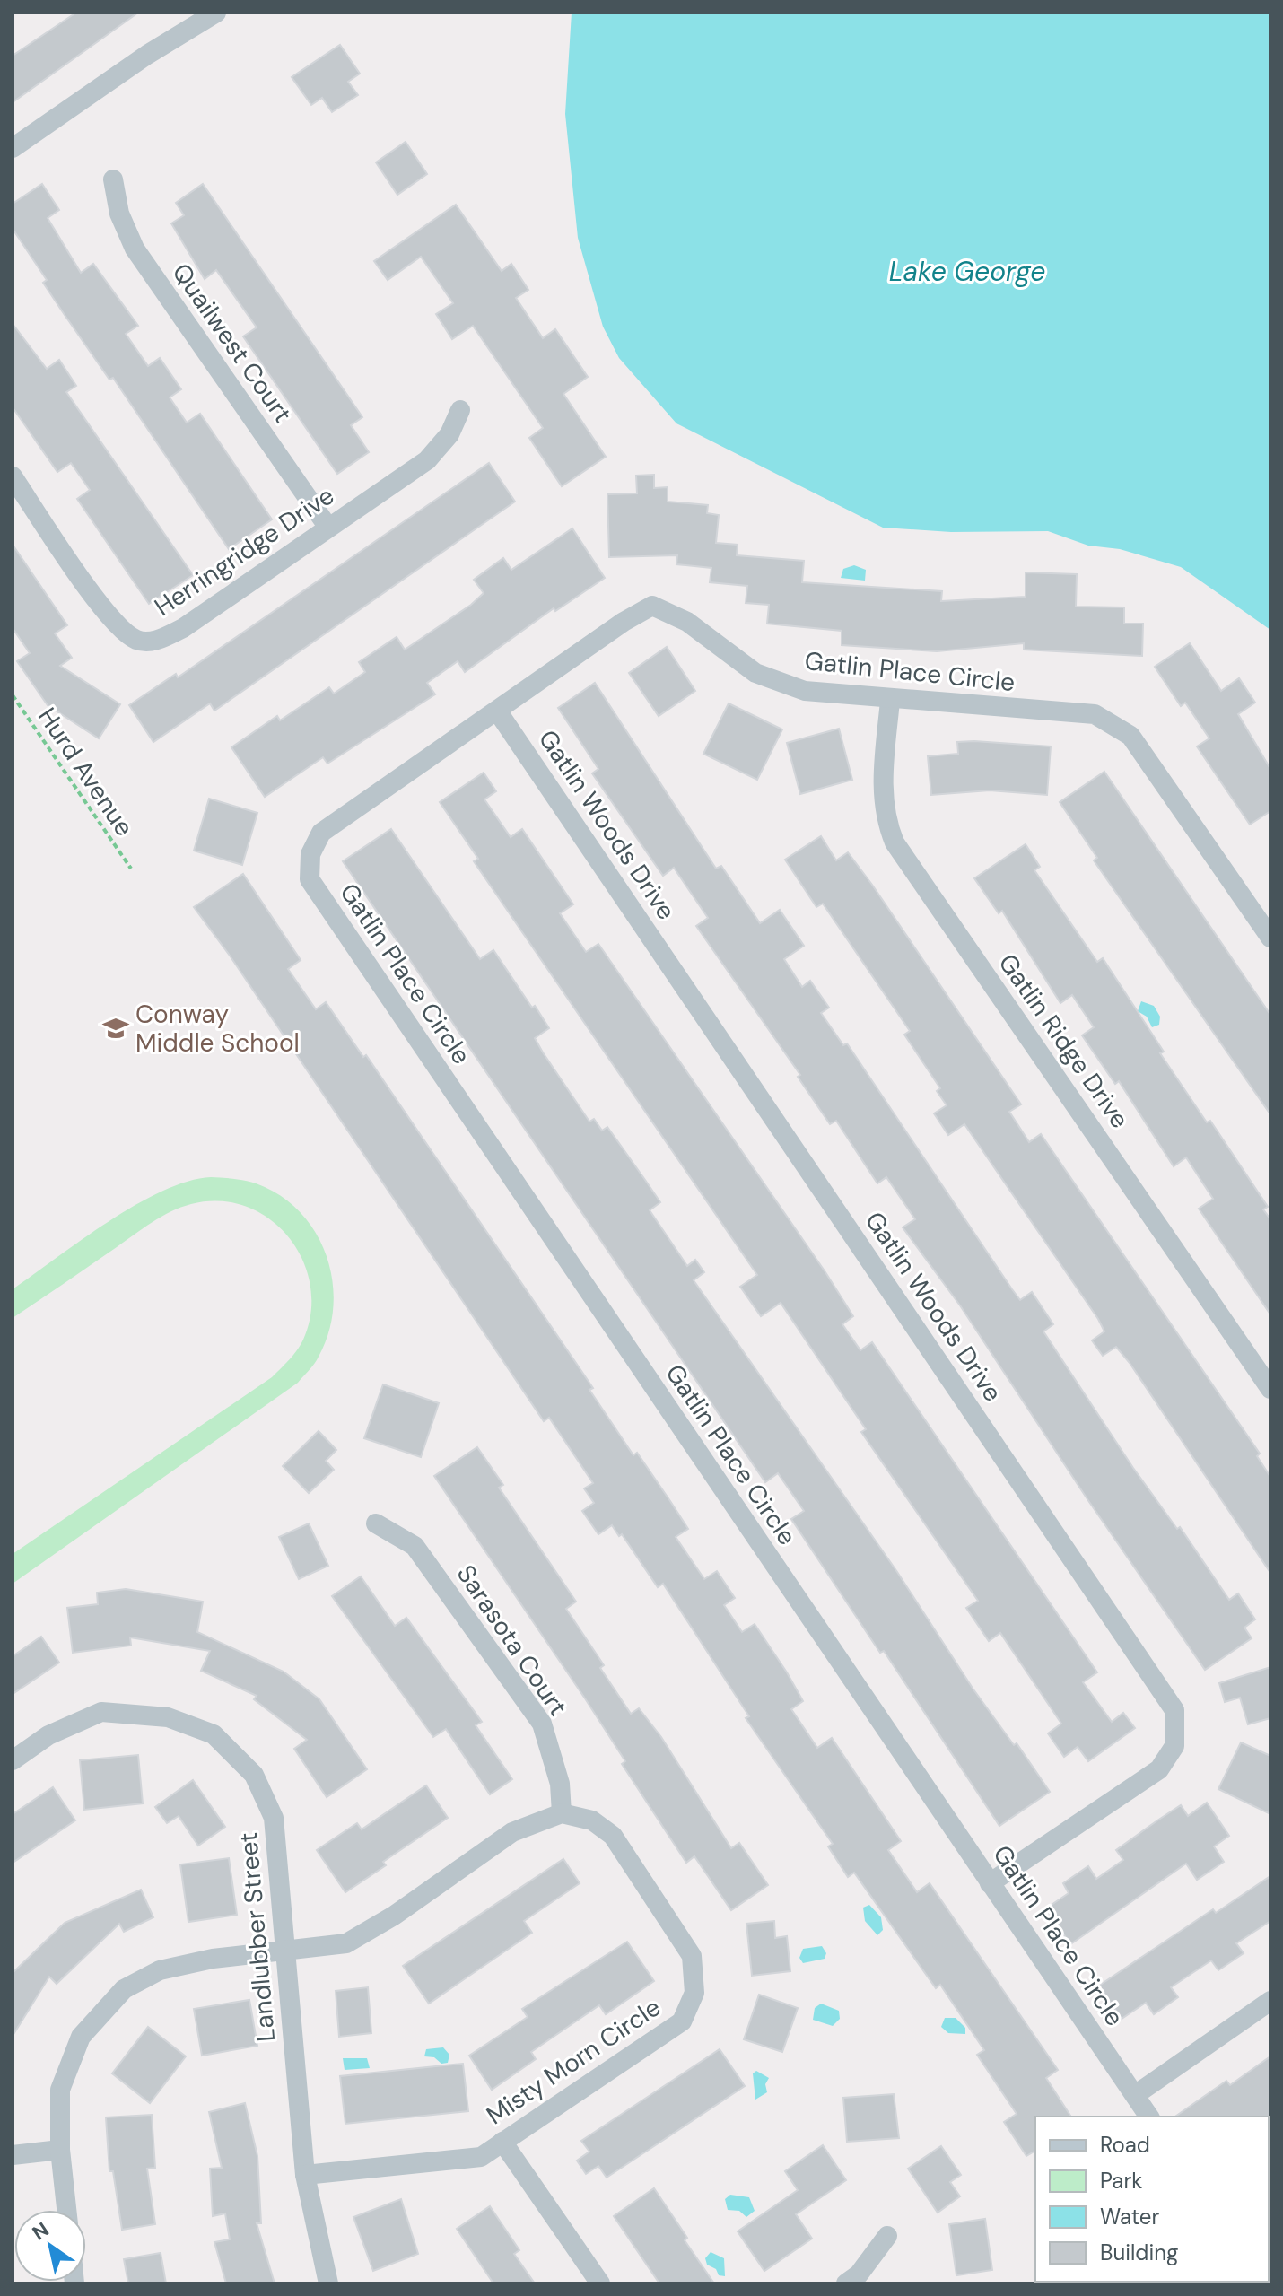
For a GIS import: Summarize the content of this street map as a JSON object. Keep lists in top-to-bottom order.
{
  "streets": {
    "street": [
      "Quailwest Court",
      "Herringridge Drive",
      "Gatlin Place Circle",
      "Gatlin Woods Drive",
      "Gatlin Ridge Drive",
      "Sarasota Court",
      "Landlubber Street",
      "Misty Morn Circle"
    ],
    "path": ["Hurd Avenue"]
  },
  "crossings": [
    ["Quailwest Court", "Herringridge Drive"],
    ["Gatlin Place Circle", "Gatlin Woods Drive"],
    ["Gatlin Place Circle", "Gatlin Ridge Drive"],
    ["Sarasota Court", "Misty Morn Circle"],
    ["Landlubber Street", "Misty Morn Circle"]
  ],
  "water": ["Lake George"],
  "places": {
    "school or university": ["Conway Middle School"]
  },
  "legend": [
    "Road",
    "Park",
    "Water",
    "Building"
  ],
  "north": "top left"
}
